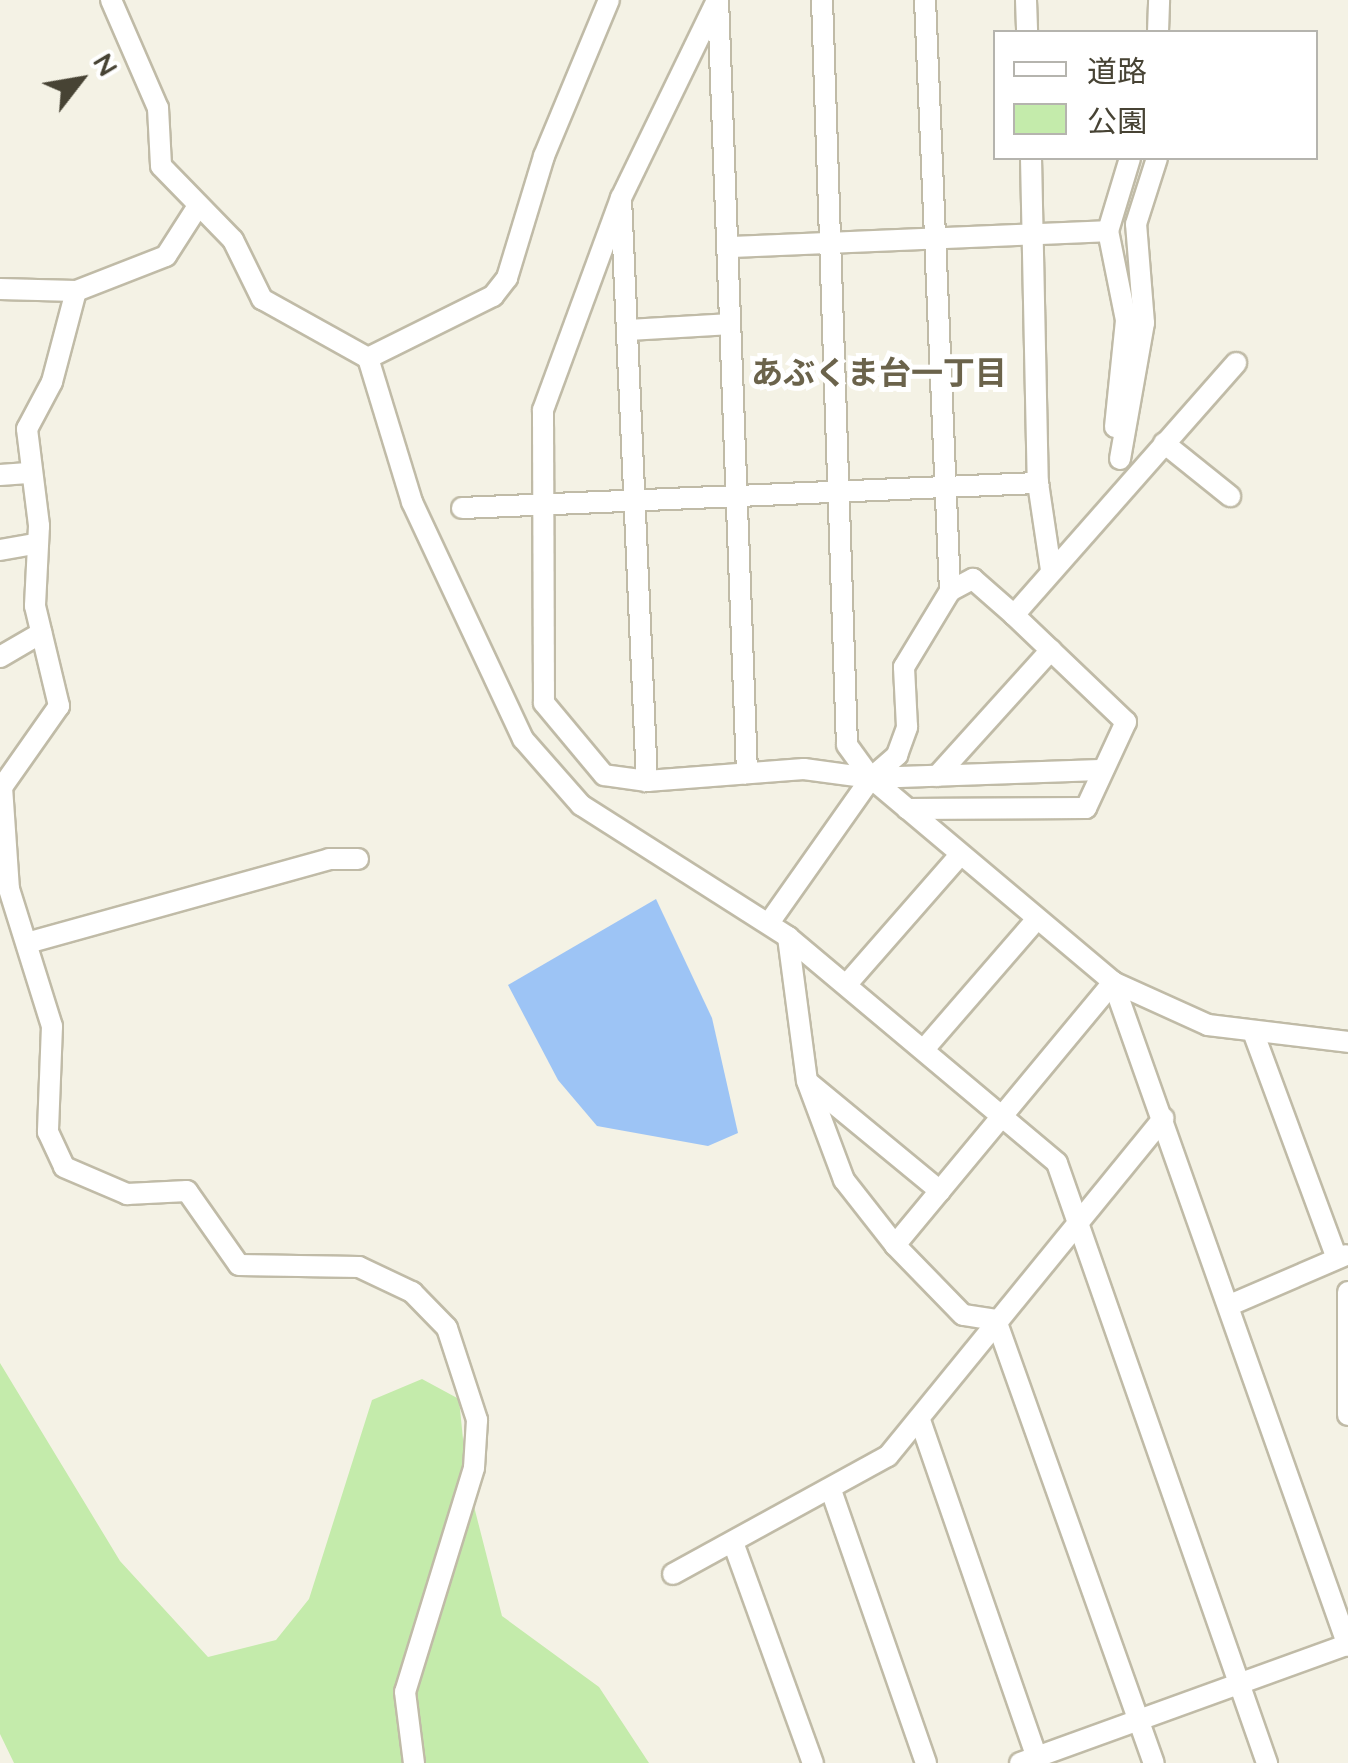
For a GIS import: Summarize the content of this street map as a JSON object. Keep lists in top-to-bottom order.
{
  "districts": ["あぶくま台一丁目"],
  "legend": ["道路", "公園"],
  "north": "top right"
}
